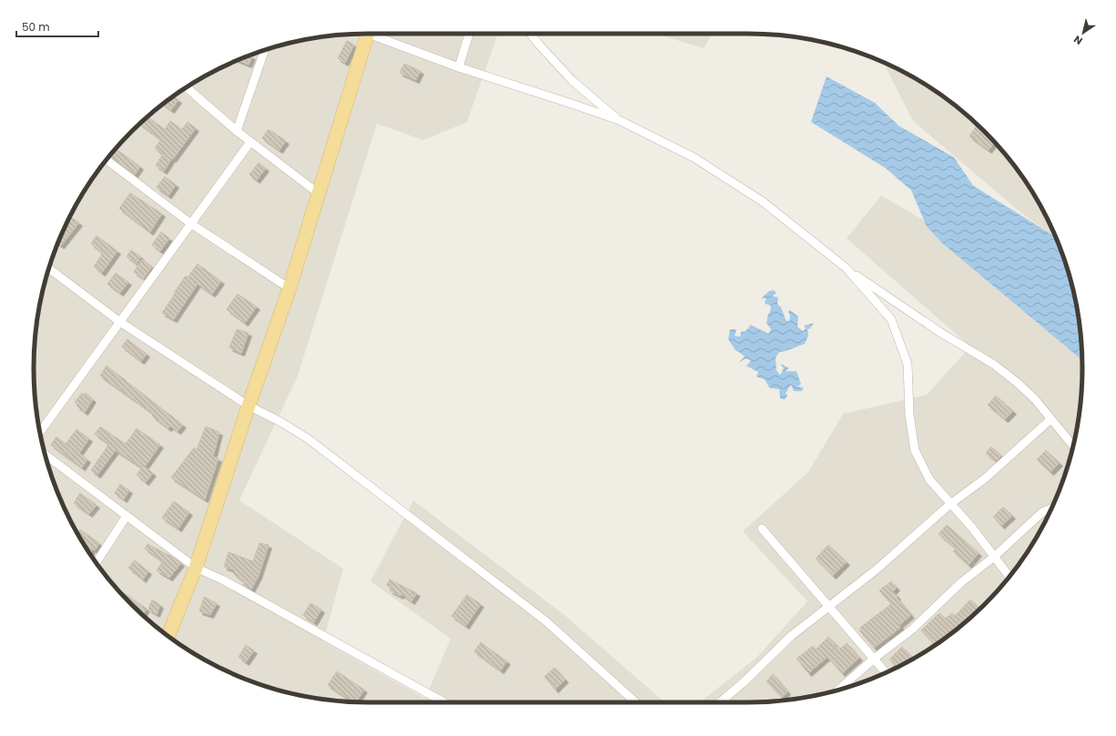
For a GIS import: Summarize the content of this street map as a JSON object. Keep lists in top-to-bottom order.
{
  "scale_bar": "50 m",
  "north": "bottom left"
}
